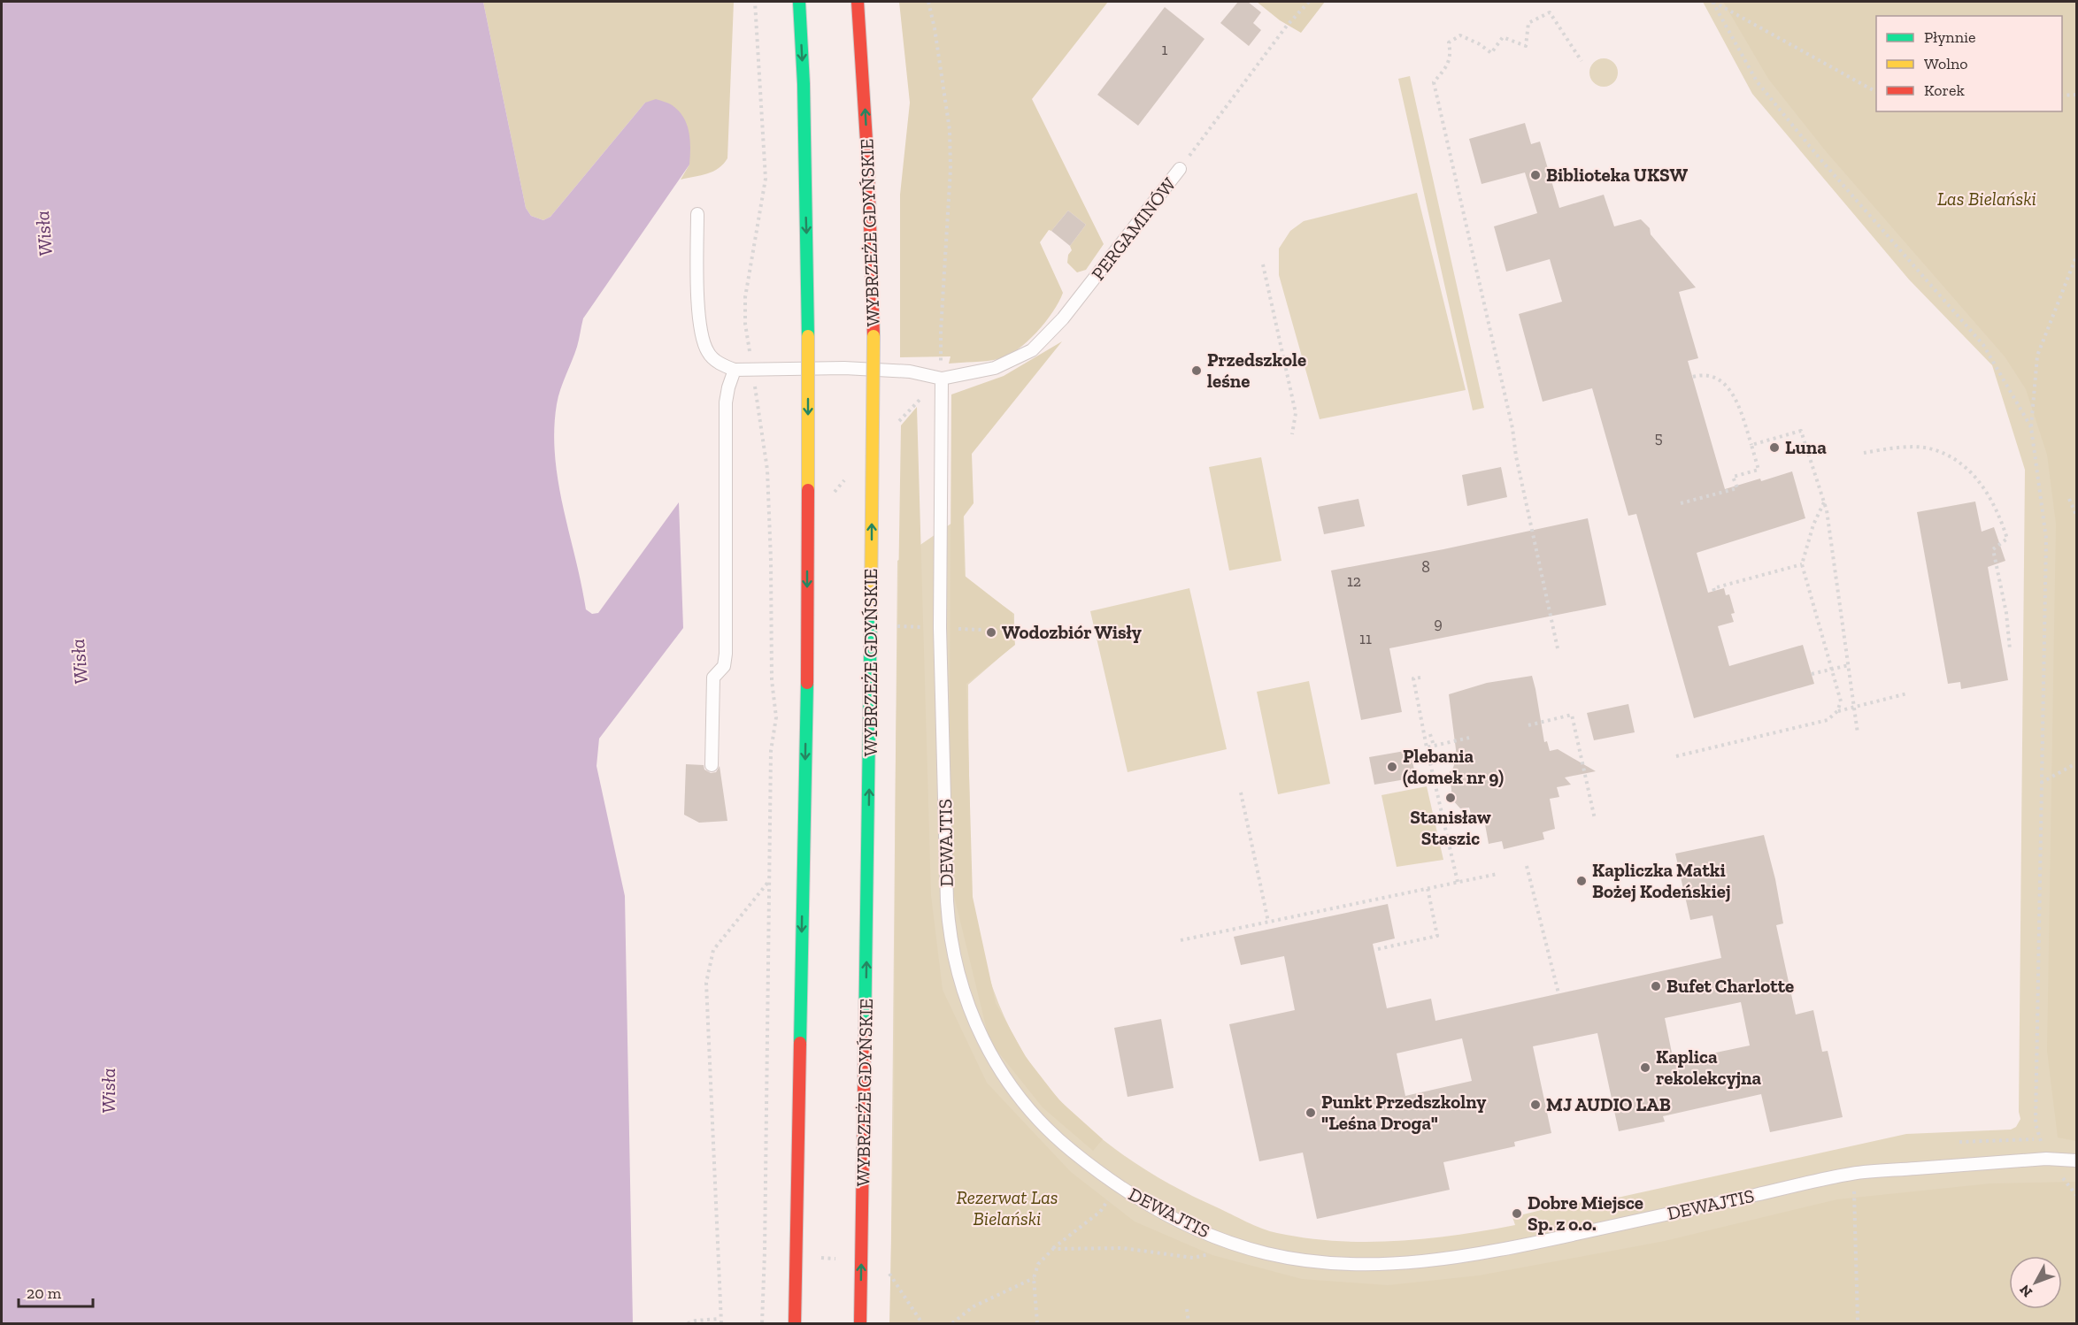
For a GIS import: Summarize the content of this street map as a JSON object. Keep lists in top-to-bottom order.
{
  "streets": {
    "highway": ["WYBRZEŻE GDYŃSKIE"],
    "lane": ["PERGAMINÓW", "DEWAJTIS"]
  },
  "crossings": [
    ["PERGAMINÓW", "DEWAJTIS"]
  ],
  "water": ["Wisła"],
  "parks": ["Las Bielański", "Rezerwat Las Bielański"],
  "places": [
    "Biblioteka UKSW",
    "Przedszkole leśne",
    "Luna",
    "Wodozbiór Wisły",
    "Plebania (domek nr 9)",
    "Stanisław Staszic",
    "Kapliczka Matki Bożej Kodeńskiej",
    "Bufet Charlotte",
    "Kaplica rekolekcyjna",
    "MJ AUDIO LAB",
    "Punkt Przedszkolny \"Leśna Droga\"",
    "Dobre Miejsce Sp. z o.o."
  ],
  "house_numbers": [
    "1",
    "5",
    "8",
    "12",
    "9",
    "11"
  ],
  "legend": ["Płynnie", "Wolno", "Korek"],
  "scale_bar": "20 m",
  "north": "bottom left"
}
